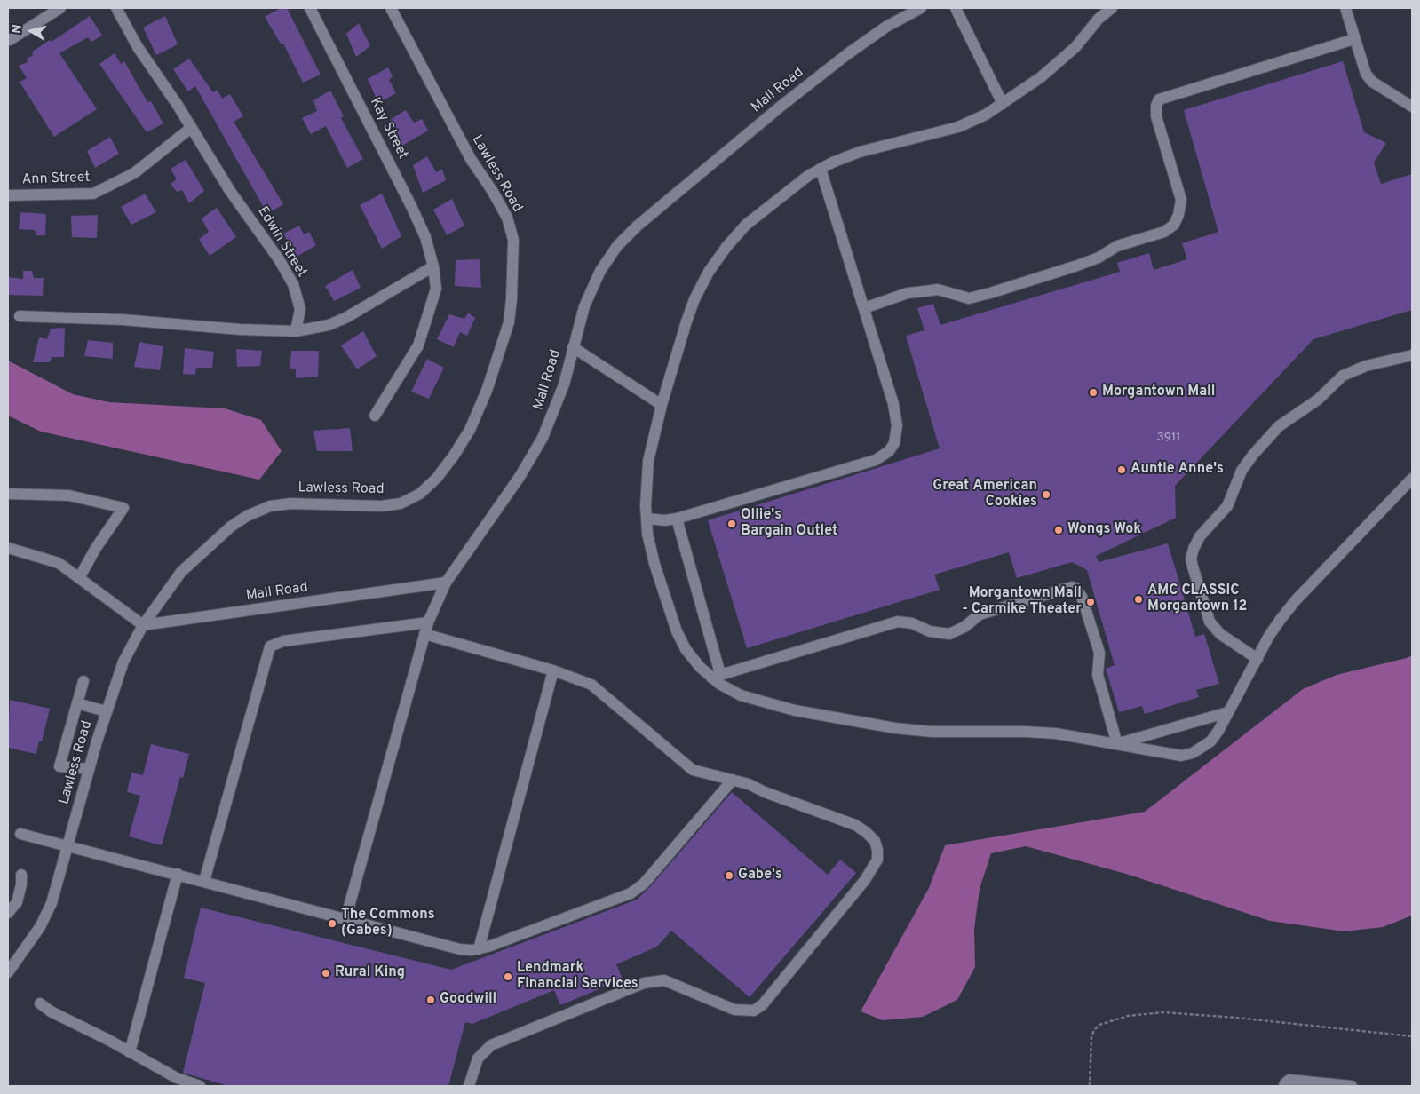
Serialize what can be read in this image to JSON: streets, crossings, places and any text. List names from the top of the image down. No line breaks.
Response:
{"streets":{"street":["Mall Road","Kay Street","Lawless Road","Ann Street","Edwin Street"]},"crossings":[["Mall Road","Lawless Road"],["Ann Street","Edwin Street"]],"places":["Morgantown Mall","Auntie Anne's","Great American Cookies","Ollie's Bargain Outlet","Wongs Wok","AMC CLASSIC Morgantown 12","Morgantown Mall - Carmike Theater","Gabe's","The Commons (Gabes)","Rural King","Lendmark Financial Services","Goodwill"],"house_numbers":["3911"],"north":"left"}
